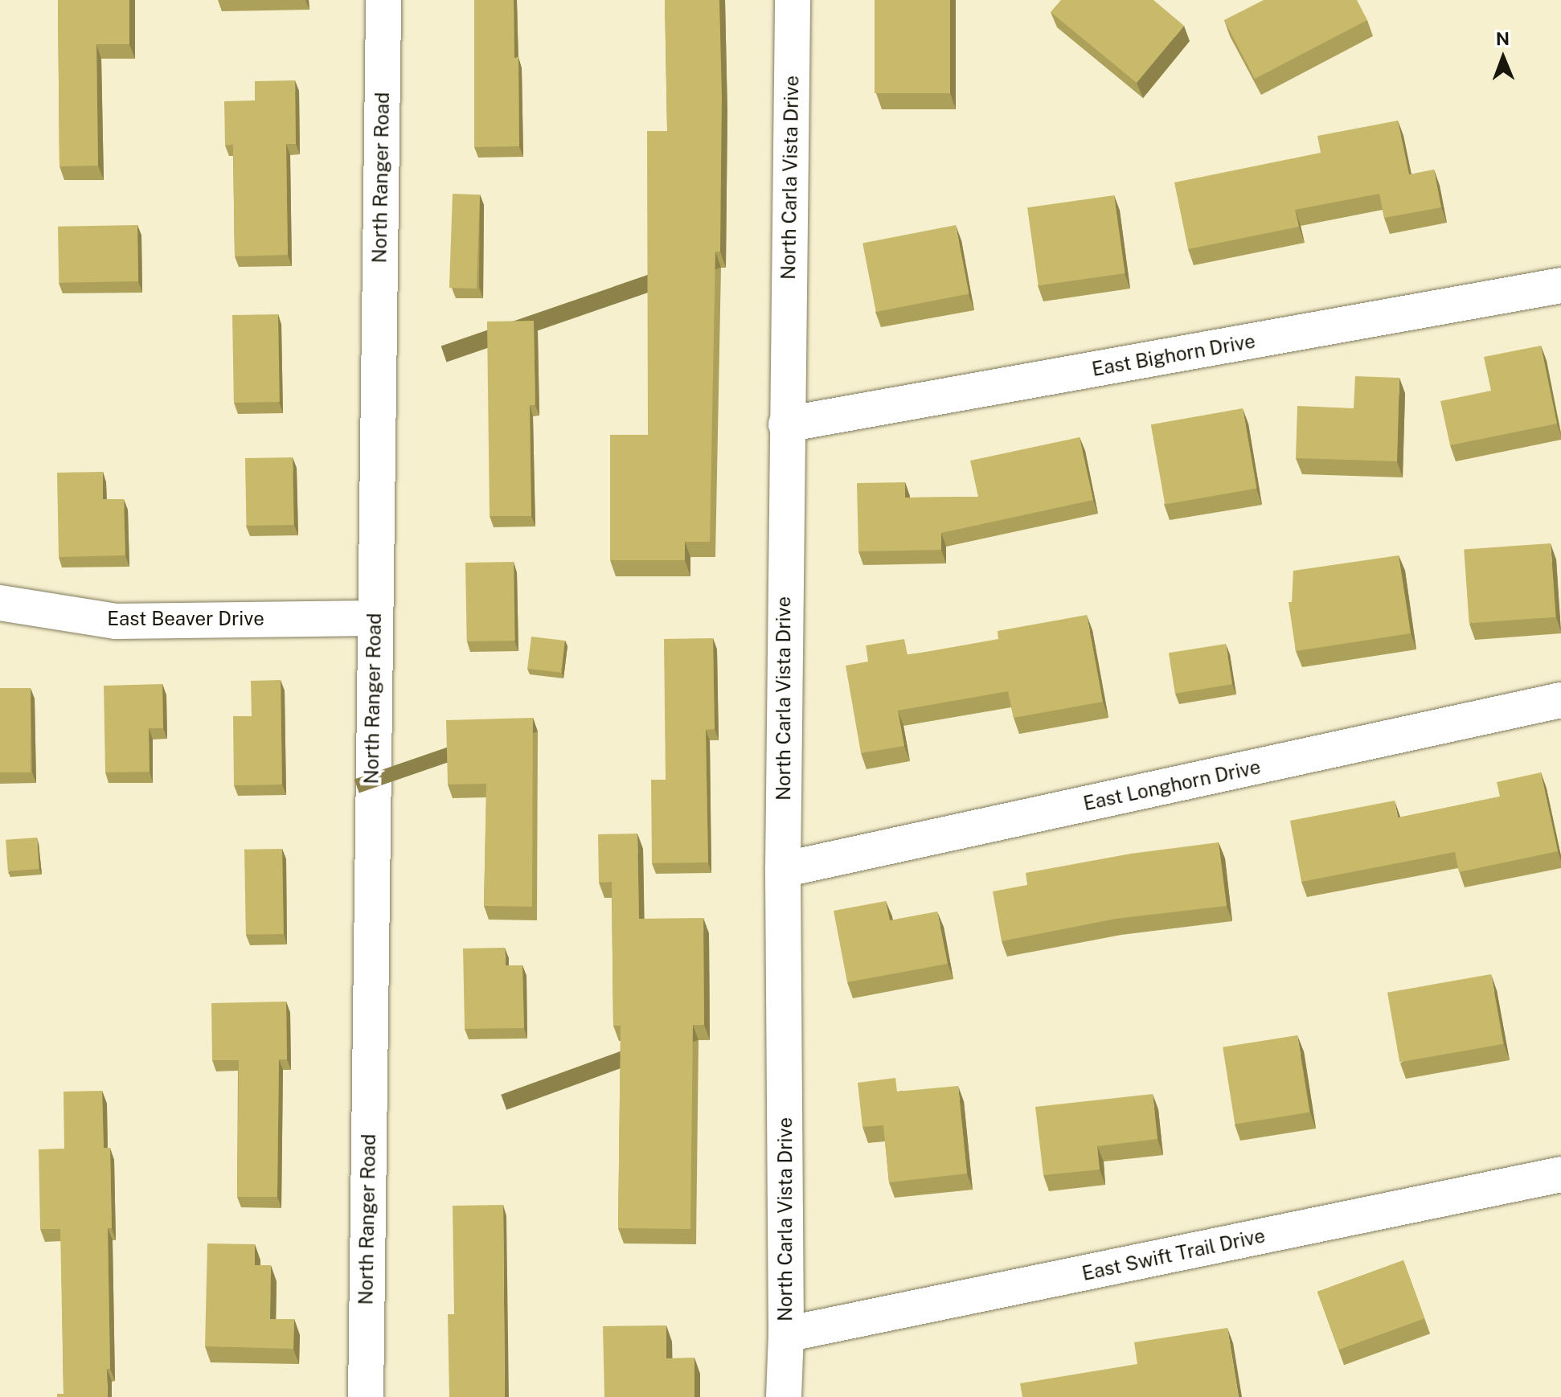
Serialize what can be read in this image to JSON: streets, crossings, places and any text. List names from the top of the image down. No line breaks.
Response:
{"streets":{"street":["North Ranger Road","North Carla Vista Drive","East Bighorn Drive","East Beaver Drive","East Longhorn Drive","East Swift Trail Drive"]},"crossings":[["North Ranger Road","East Beaver Drive"],["North Carla Vista Drive","East Bighorn Drive"],["North Carla Vista Drive","East Longhorn Drive"],["North Carla Vista Drive","East Swift Trail Drive"]],"north":"top"}
